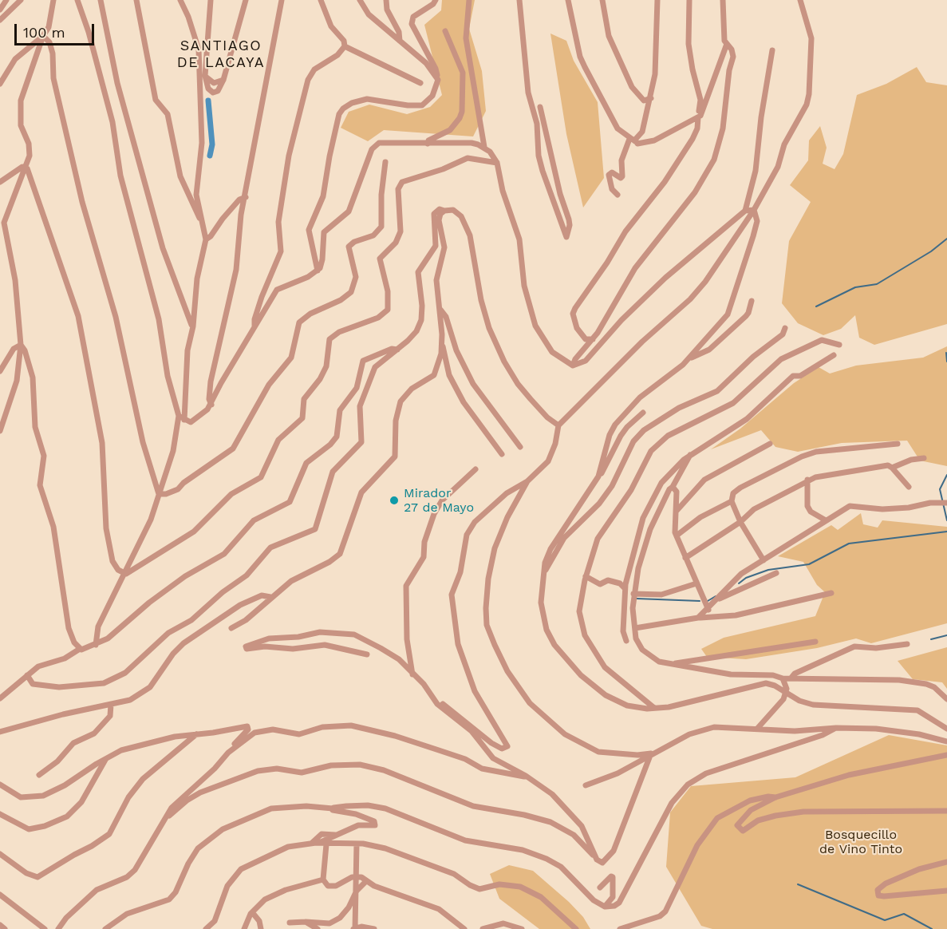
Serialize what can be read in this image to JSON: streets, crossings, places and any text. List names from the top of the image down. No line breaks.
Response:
{"districts":["SANTIAGO DE LACAYA"],"parks":["Bosquecillo de Vino Tinto"],"places":["Mirador 27 de Mayo"],"scale_bar":"100 m"}
